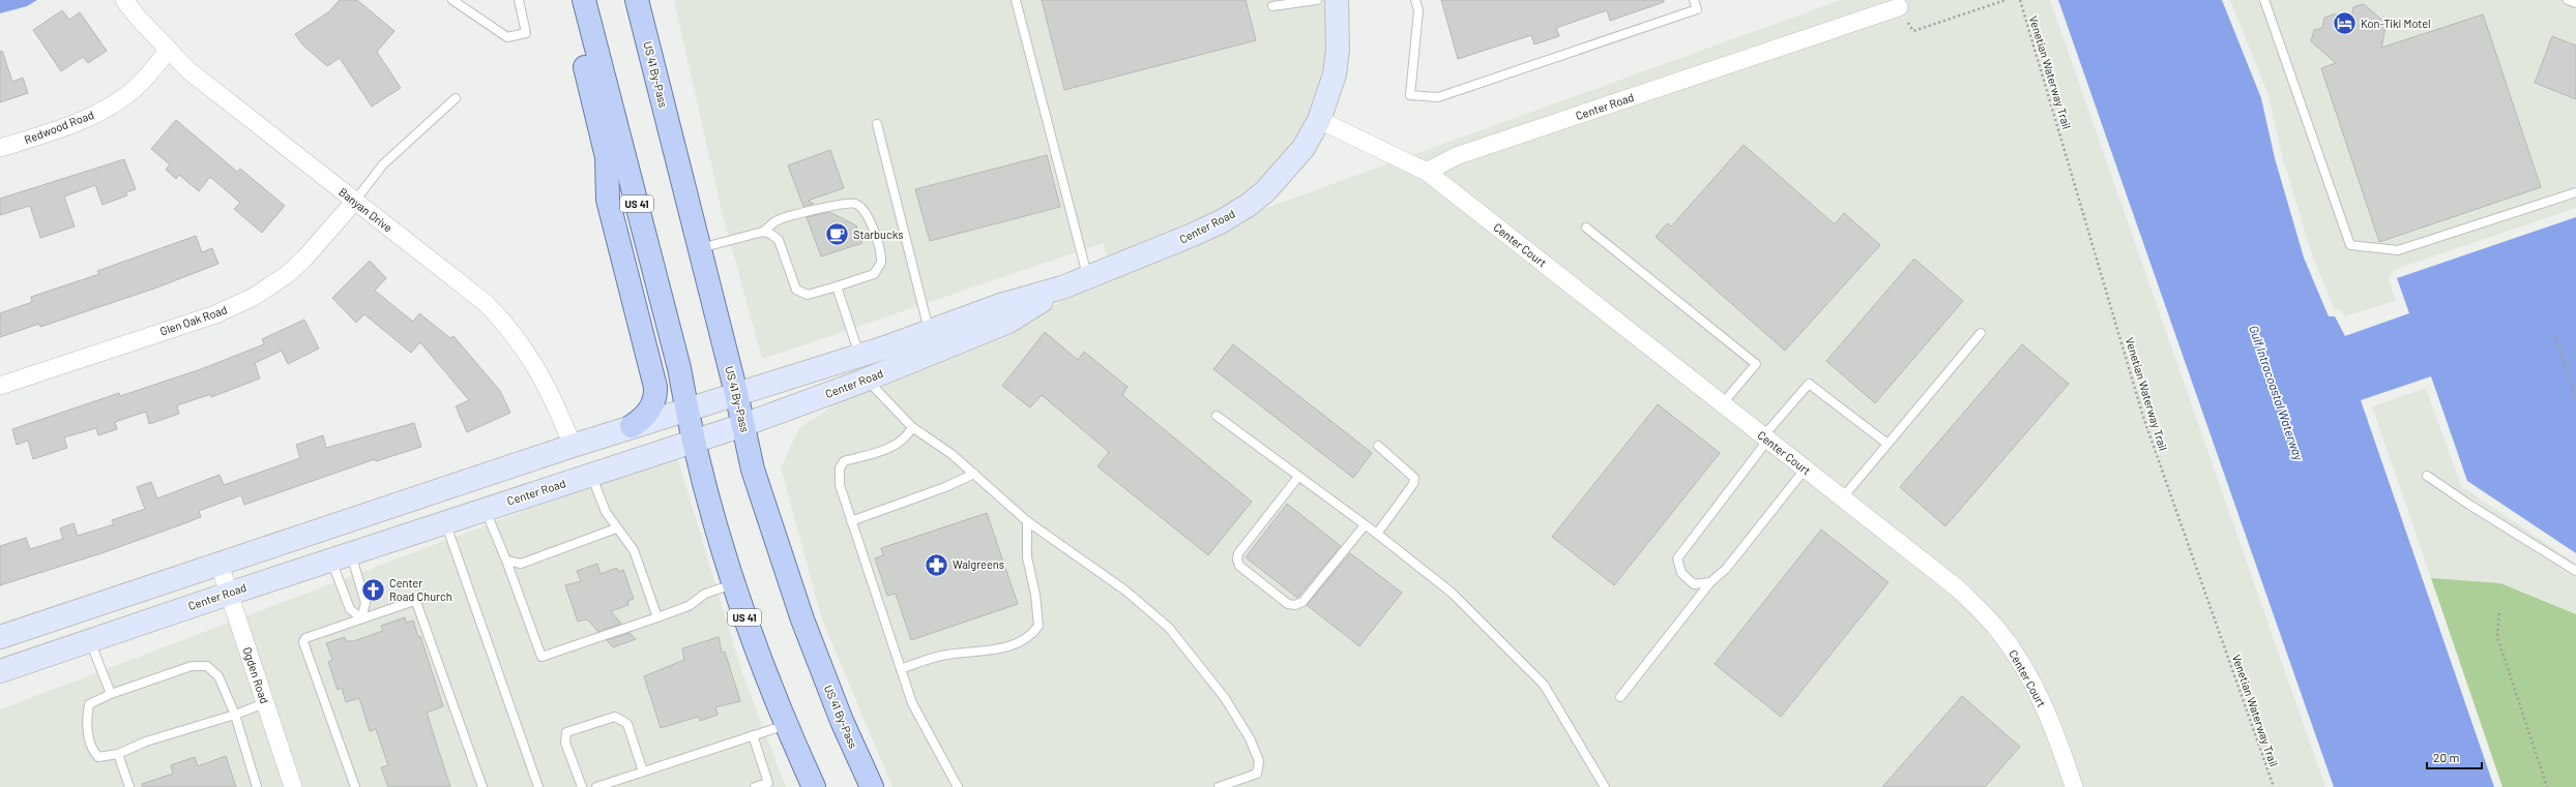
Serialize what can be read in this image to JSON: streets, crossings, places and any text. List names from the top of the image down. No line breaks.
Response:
{"streets":{"main road":["US 41 By-Pass","US 41"],"street":["Center Road","Redwood Road","Banyan Drive","Center Court","Glen Oak Road","Ogden Road"],"path":["Venetian Waterway Trail"]},"crossings":[["US 41 By-Pass","Center Road"],["Center Road","US 41"],["Center Road","Banyan Drive"],["Center Road","Center Court"],["Center Road","Ogden Road"],["Redwood Road","Banyan Drive"],["Banyan Drive","Glen Oak Road"]],"water":["Gulf Intracoastal Waterway"],"places":{"hotel":["Kon-Tiki Motel"],"cafe":["Starbucks"],"pharmacy":["Walgreens"],"church":["Center Road Church"]},"scale_bar":"20 m"}
